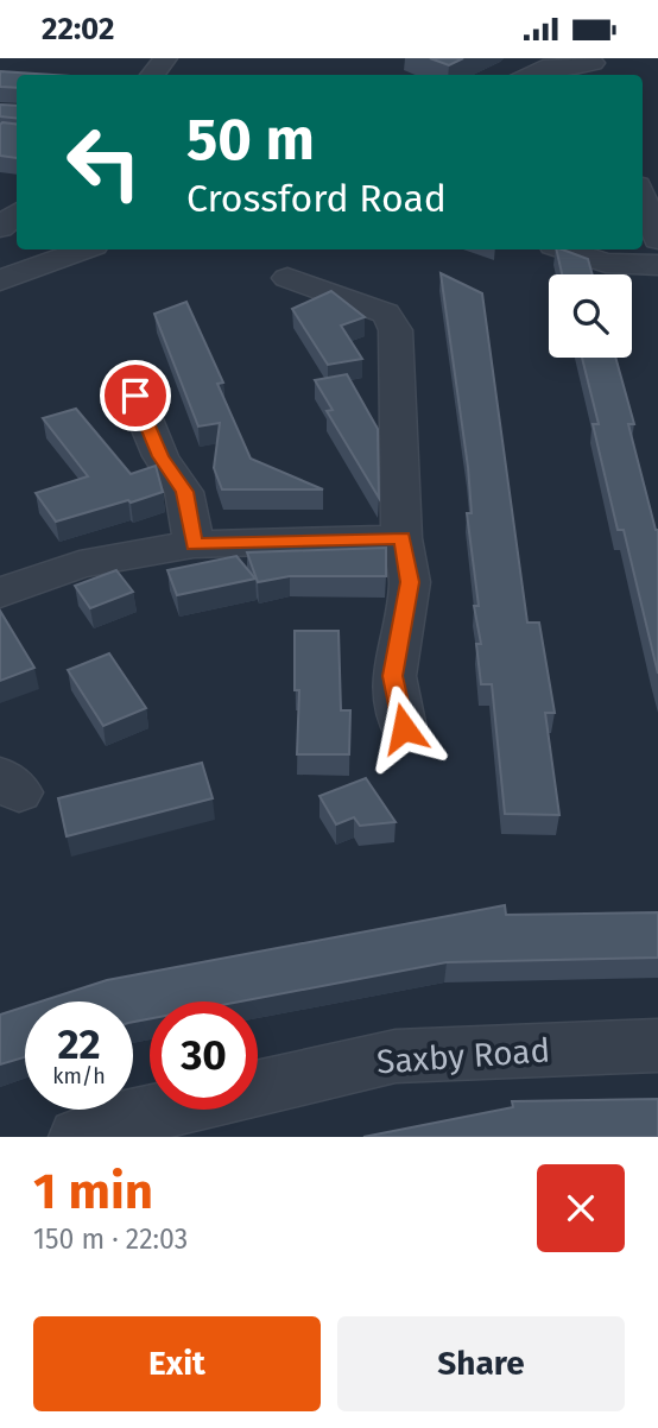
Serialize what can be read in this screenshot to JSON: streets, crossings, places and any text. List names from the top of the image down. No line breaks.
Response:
{"streets":{"street":["Saxby Road"]},"page":{"status":"22:02","turn":["50 m","Crossford Road"],"speed":"22 km/h","limit":"30","heading":["1 min","150 m · 22:03"],"buttons":["Exit","Share"]}}
